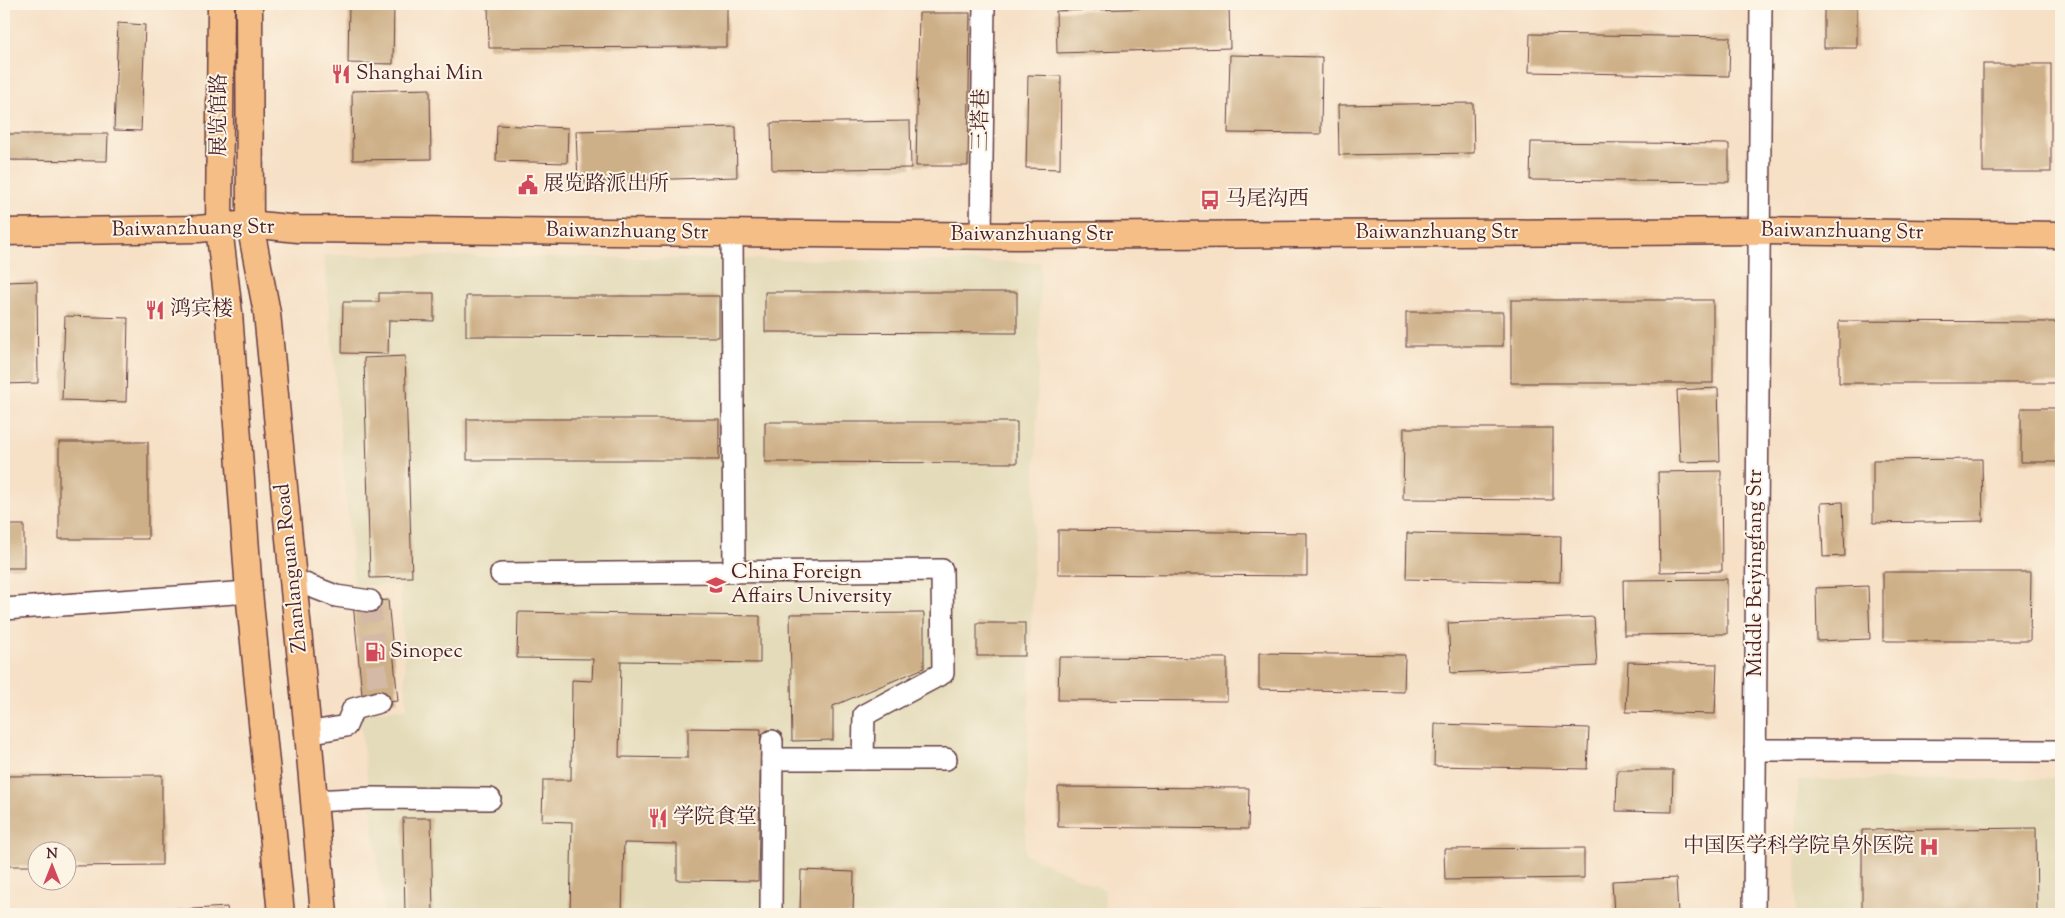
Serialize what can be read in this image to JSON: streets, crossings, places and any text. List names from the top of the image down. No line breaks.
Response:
{"streets":{"main road":["展览馆路","Baiwanzhuang Str","Zhanlanguan Road"],"street":["三塔巷","Middle Beiyingfang Str"]},"crossings":[["展览馆路","Baiwanzhuang Str"],["展览馆路","Zhanlanguan Road"],["三塔巷","Baiwanzhuang Str"],["Baiwanzhuang Str","Zhanlanguan Road"],["Baiwanzhuang Str","Middle Beiyingfang Str"]],"places":{"restaurant":["Shanghai Min","鸿宾楼","学院食堂"],"public building":["展览路派出所"],"bus stop":["马尾沟西"],"school or university":["China Foreign Affairs University"],"fuel station":["Sinopec"],"hospital":["中国医学科学院阜外医院"]},"north":"top"}
